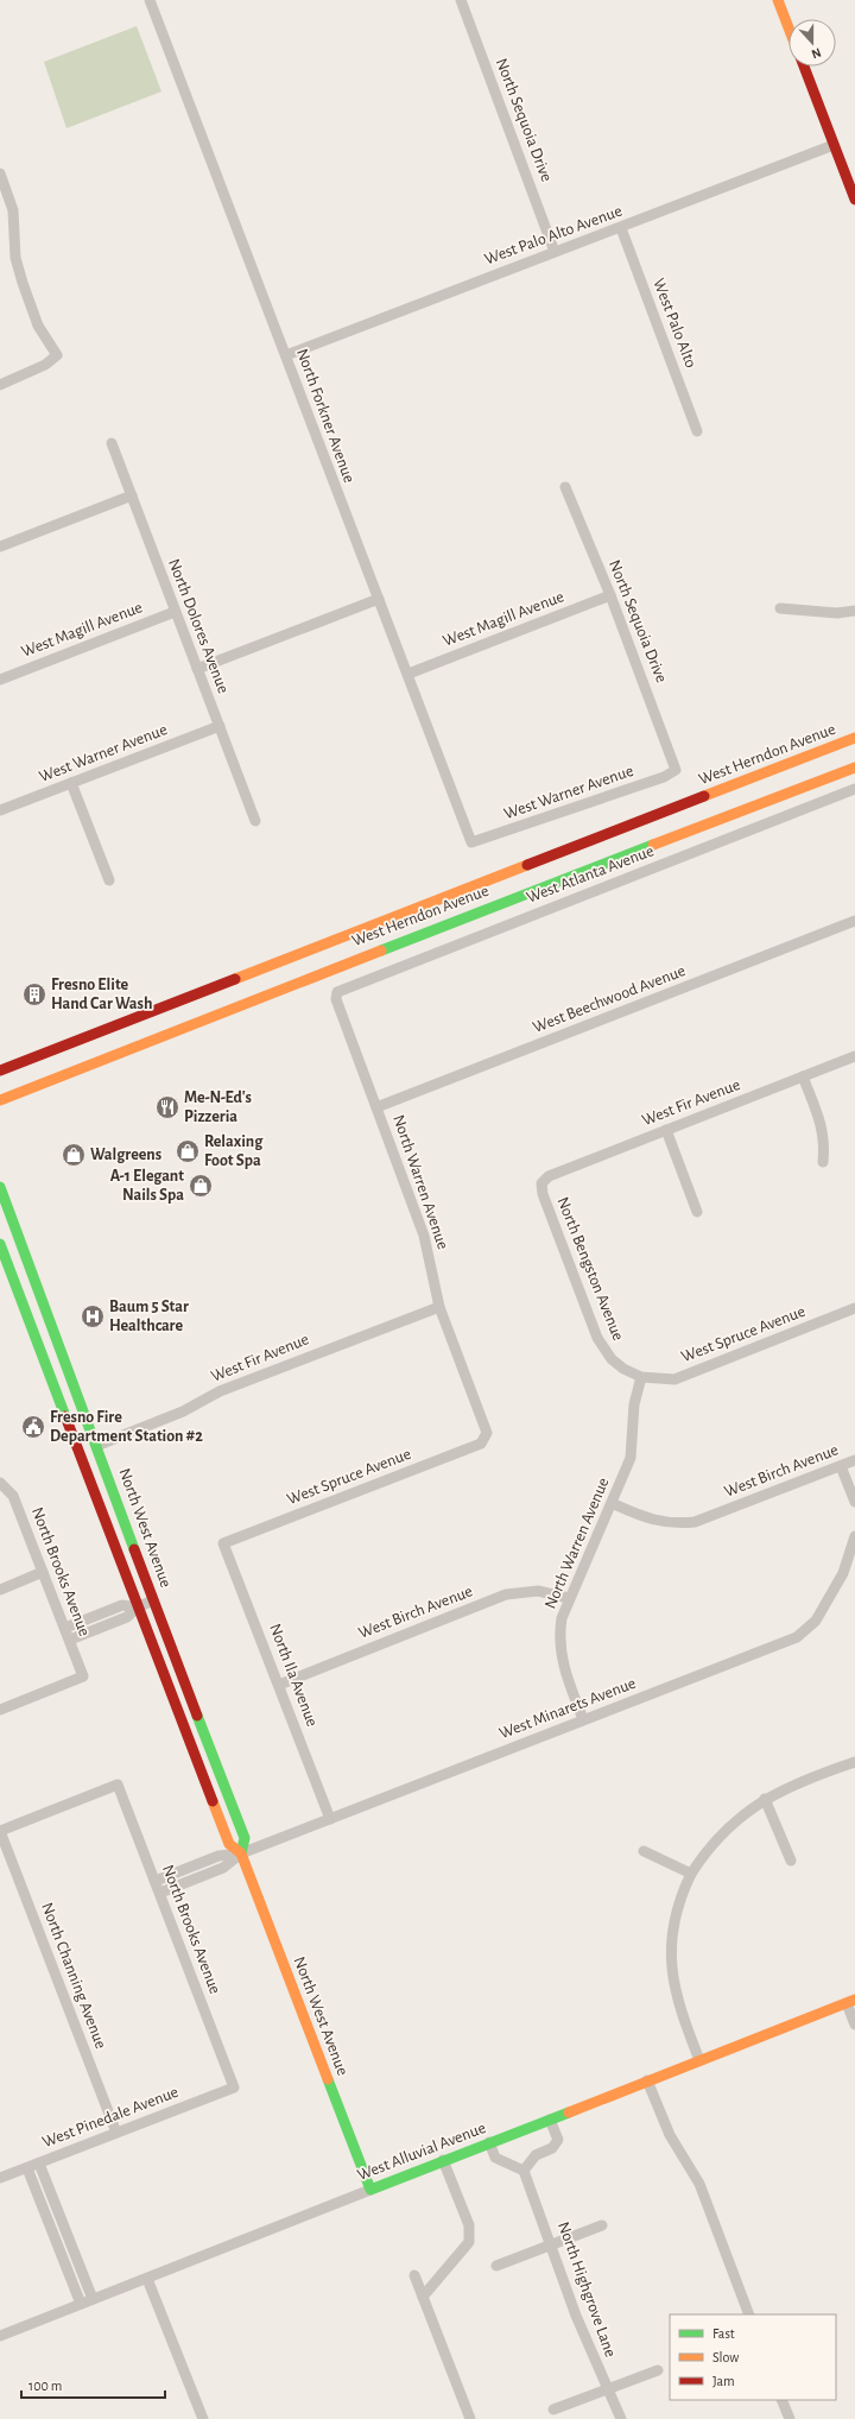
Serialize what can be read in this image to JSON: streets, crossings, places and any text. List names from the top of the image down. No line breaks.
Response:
{"streets":{"street":["North Sequoia Drive","West Palo Alto Avenue","West Palo Alto","North Forkner Avenue","West Magill Avenue","North Dolores Avenue","West Warner Avenue","West Herndon Avenue","West Atlanta Avenue","West Beechwood Avenue","West Fir Avenue","North Warren Avenue","North Bengston Avenue","West Spruce Avenue","West Birch Avenue","North West Avenue","North Brooks Avenue","North Ila Avenue","West Minarets Avenue","North Channing Avenue","West Pinedale Avenue","West Alluvial Avenue","North Highgrove Lane"]},"crossings":[["North Sequoia Drive","West Palo Alto Avenue"],["North Sequoia Drive","West Magill Avenue"],["North Sequoia Drive","West Warner Avenue"],["West Palo Alto Avenue","West Palo Alto"],["West Palo Alto Avenue","North Forkner Avenue"],["North Forkner Avenue","West Magill Avenue"],["North Forkner Avenue","West Warner Avenue"],["West Magill Avenue","North Dolores Avenue"],["North Dolores Avenue","West Warner Avenue"],["West Atlanta Avenue","North Warren Avenue"],["West Beechwood Avenue","North Warren Avenue"],["West Fir Avenue","North Warren Avenue"],["West Fir Avenue","North Bengston Avenue"],["West Fir Avenue","North West Avenue"],["North Warren Avenue","North Bengston Avenue"],["North Warren Avenue","West Spruce Avenue"],["North Warren Avenue","West Birch Avenue"],["North Warren Avenue","West Minarets Avenue"],["North Bengston Avenue","West Spruce Avenue"],["West Spruce Avenue","North Ila Avenue"],["West Birch Avenue","North Ila Avenue"],["North West Avenue","West Minarets Avenue"],["North West Avenue","West Alluvial Avenue"],["North Brooks Avenue","West Minarets Avenue"],["North Brooks Avenue","North Channing Avenue"],["North Brooks Avenue","West Pinedale Avenue"],["North Ila Avenue","West Minarets Avenue"],["North Channing Avenue","West Pinedale Avenue"]],"places":{"building":["Fresno Elite Hand Car Wash"],"restaurant":["Me-N-Ed's Pizzeria"],"shop":["Relaxing Foot Spa","Walgreens","A-1 Elegant Nails Spa"],"hospital":["Baum 5 Star Healthcare"],"public building":["Fresno Fire Department Station #2"]},"legend":["Fast","Slow","Jam"],"scale_bar":"100 m","north":"bottom"}
